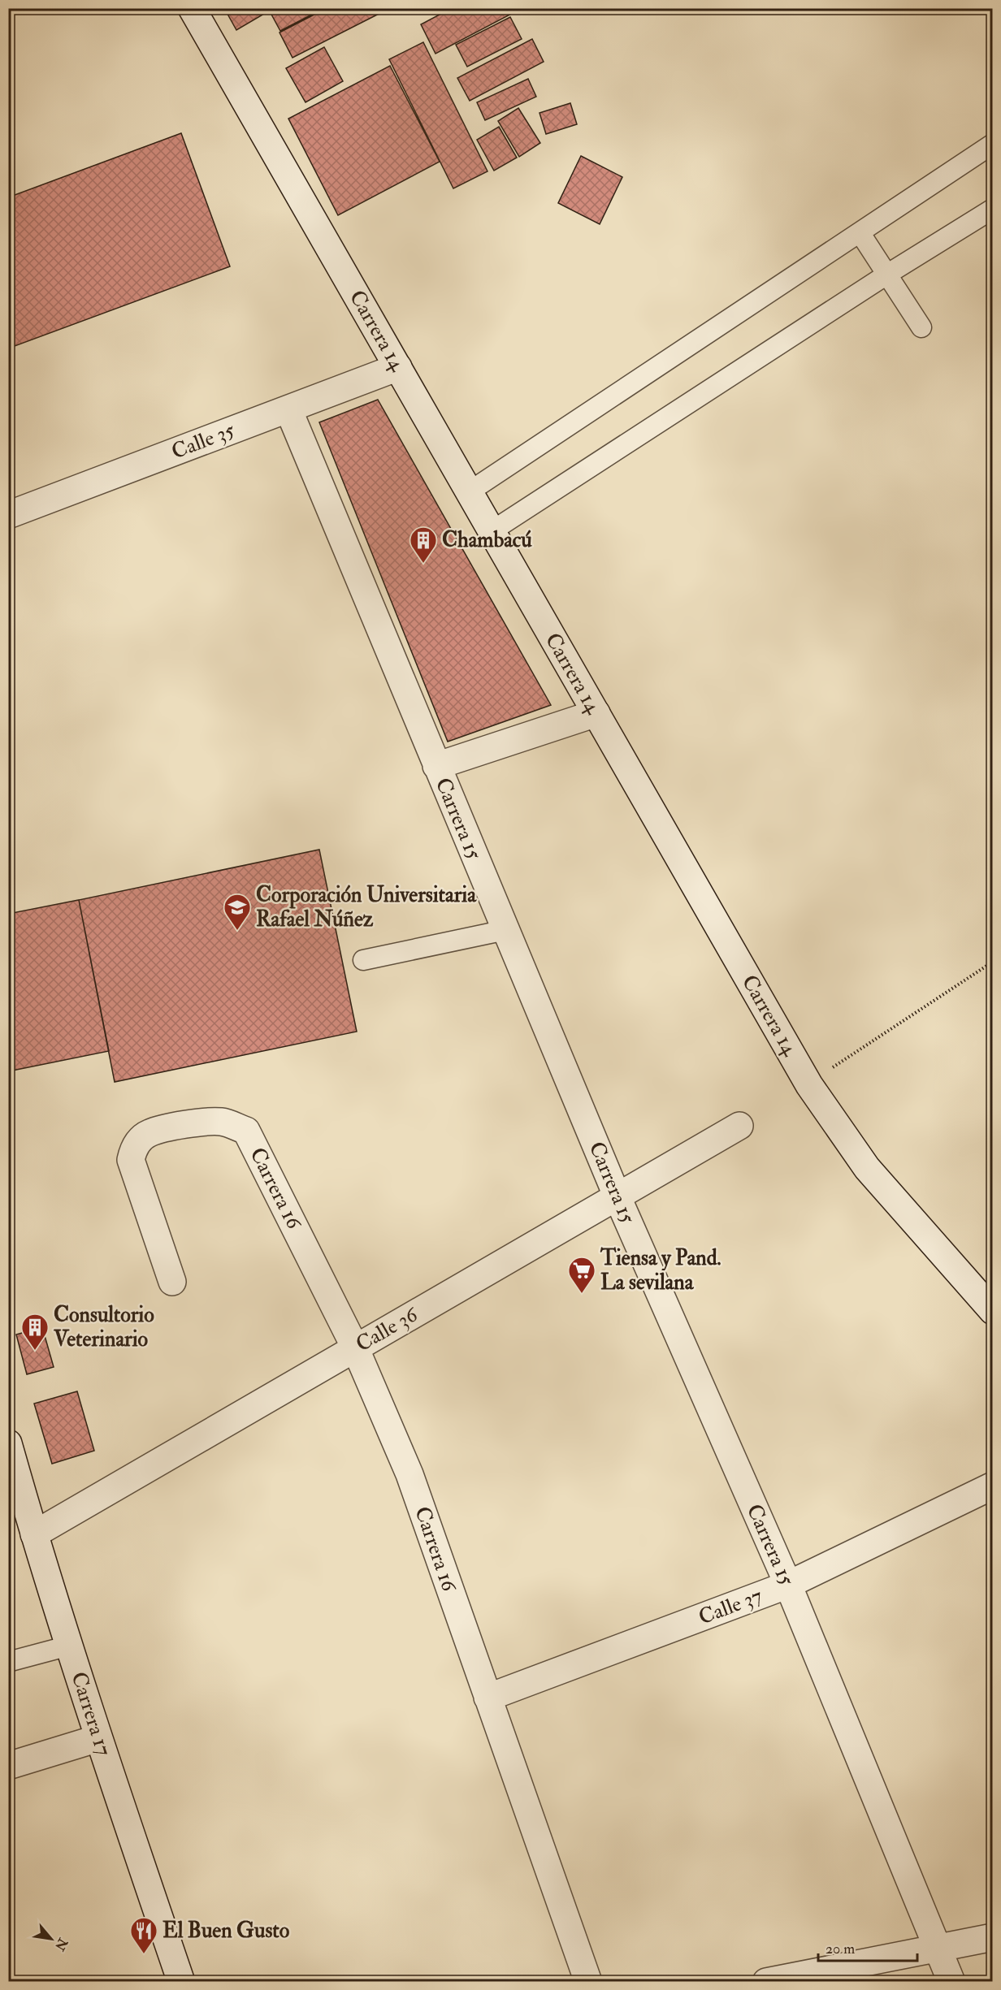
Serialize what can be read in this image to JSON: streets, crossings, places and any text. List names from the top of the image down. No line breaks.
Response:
{"streets":{"street":["Carrera 14","Calle 35","Carrera 15","Carrera 16","Calle 36","Calle 37","Carrera 17"]},"crossings":[["Carrera 14","Calle 35"],["Calle 35","Carrera 15"],["Carrera 15","Calle 36"],["Carrera 15","Calle 37"],["Carrera 16","Calle 36"],["Carrera 16","Calle 37"],["Calle 36","Carrera 17"]],"places":{"building":["Chambacú","Consultorio Veterinario"],"school or university":["Corporación Universitaria Rafael Núñez"],"supermarket":["Tiensa y Pand. La sevilana"],"restaurant":["El Buen Gusto"]},"scale_bar":"20 m","north":"bottom right"}
